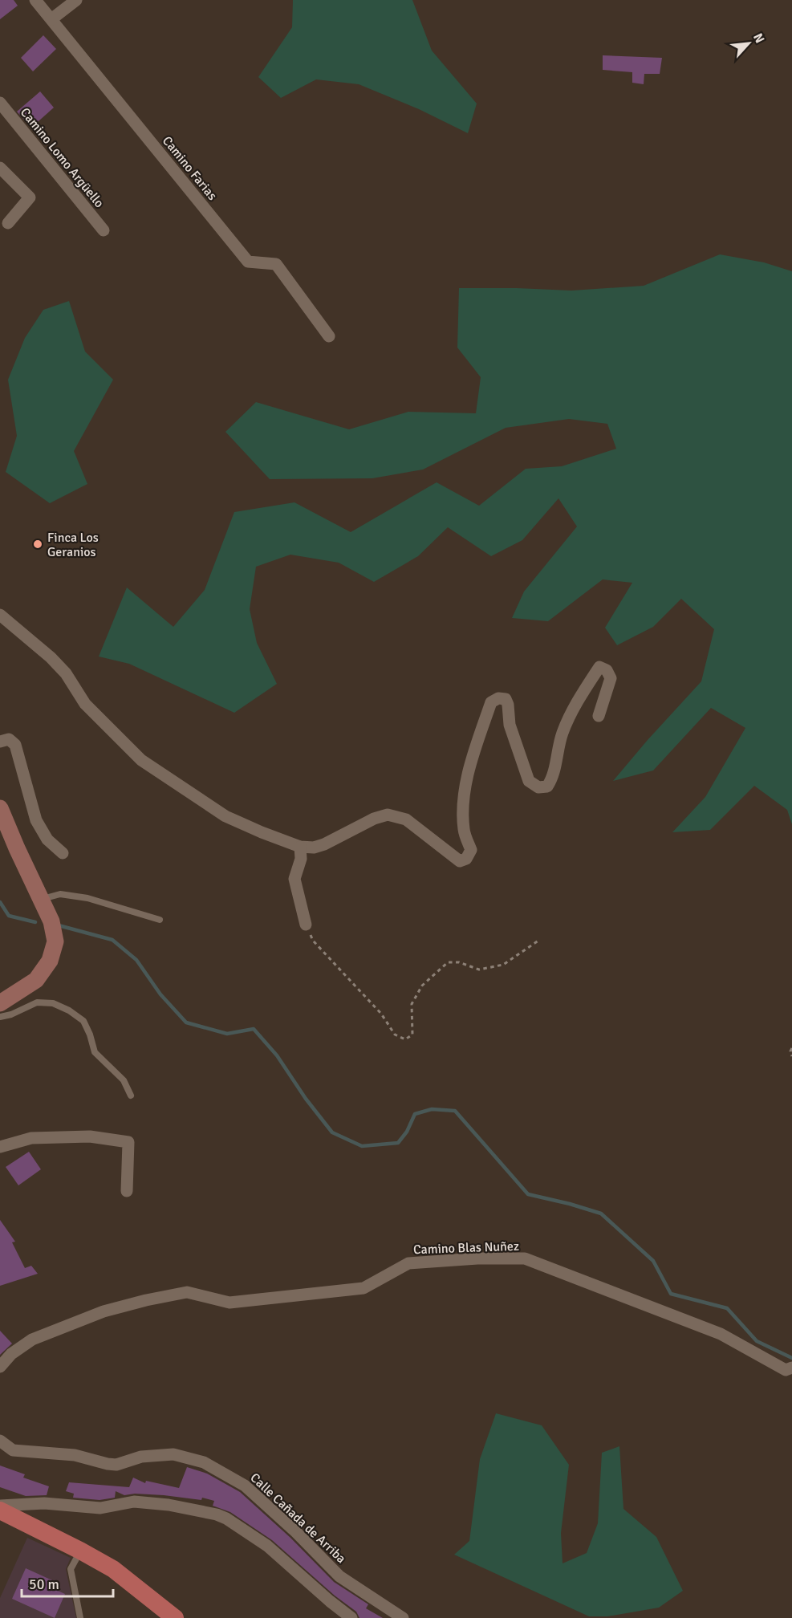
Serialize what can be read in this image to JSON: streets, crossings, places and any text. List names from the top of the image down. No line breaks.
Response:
{"streets":{"street":["Camino Lomo Argüello","Camino Farias","Camino Blas Nuñez","Calle Cañada de Arriba"]},"places":["Finca Los Geranios"],"scale_bar":"50 m","north":"top right"}
